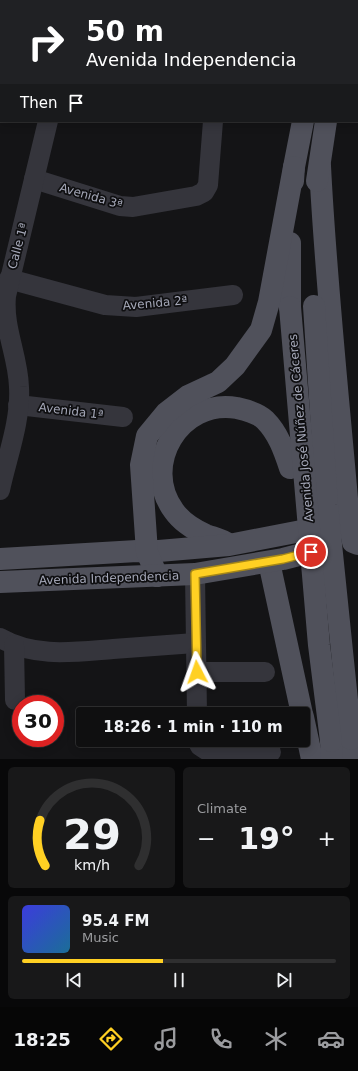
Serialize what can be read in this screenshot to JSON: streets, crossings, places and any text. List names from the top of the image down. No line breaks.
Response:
{"streets":{"main road":["Avenida José Núñez de Cáceres","Avenida Independencia"],"street":["Avenida 3ª","Calle 1ª","Avenida 2ª","Avenida 1ª"]},"crossings":[["Avenida 3ª","Calle 1ª"],["Calle 1ª","Avenida 2ª"],["Calle 1ª","Avenida 1ª"]],"page":{"turn":["50 m","Avenida Independencia"],"then":"Then","limit":"30","trip":"18:26 · 1 min · 110 m","tile":"Climate","heat":["−","19°","+"],"song":["95.4 FM","Music"],"tabs":"18:25","gauge":["29","km/h"]}}
